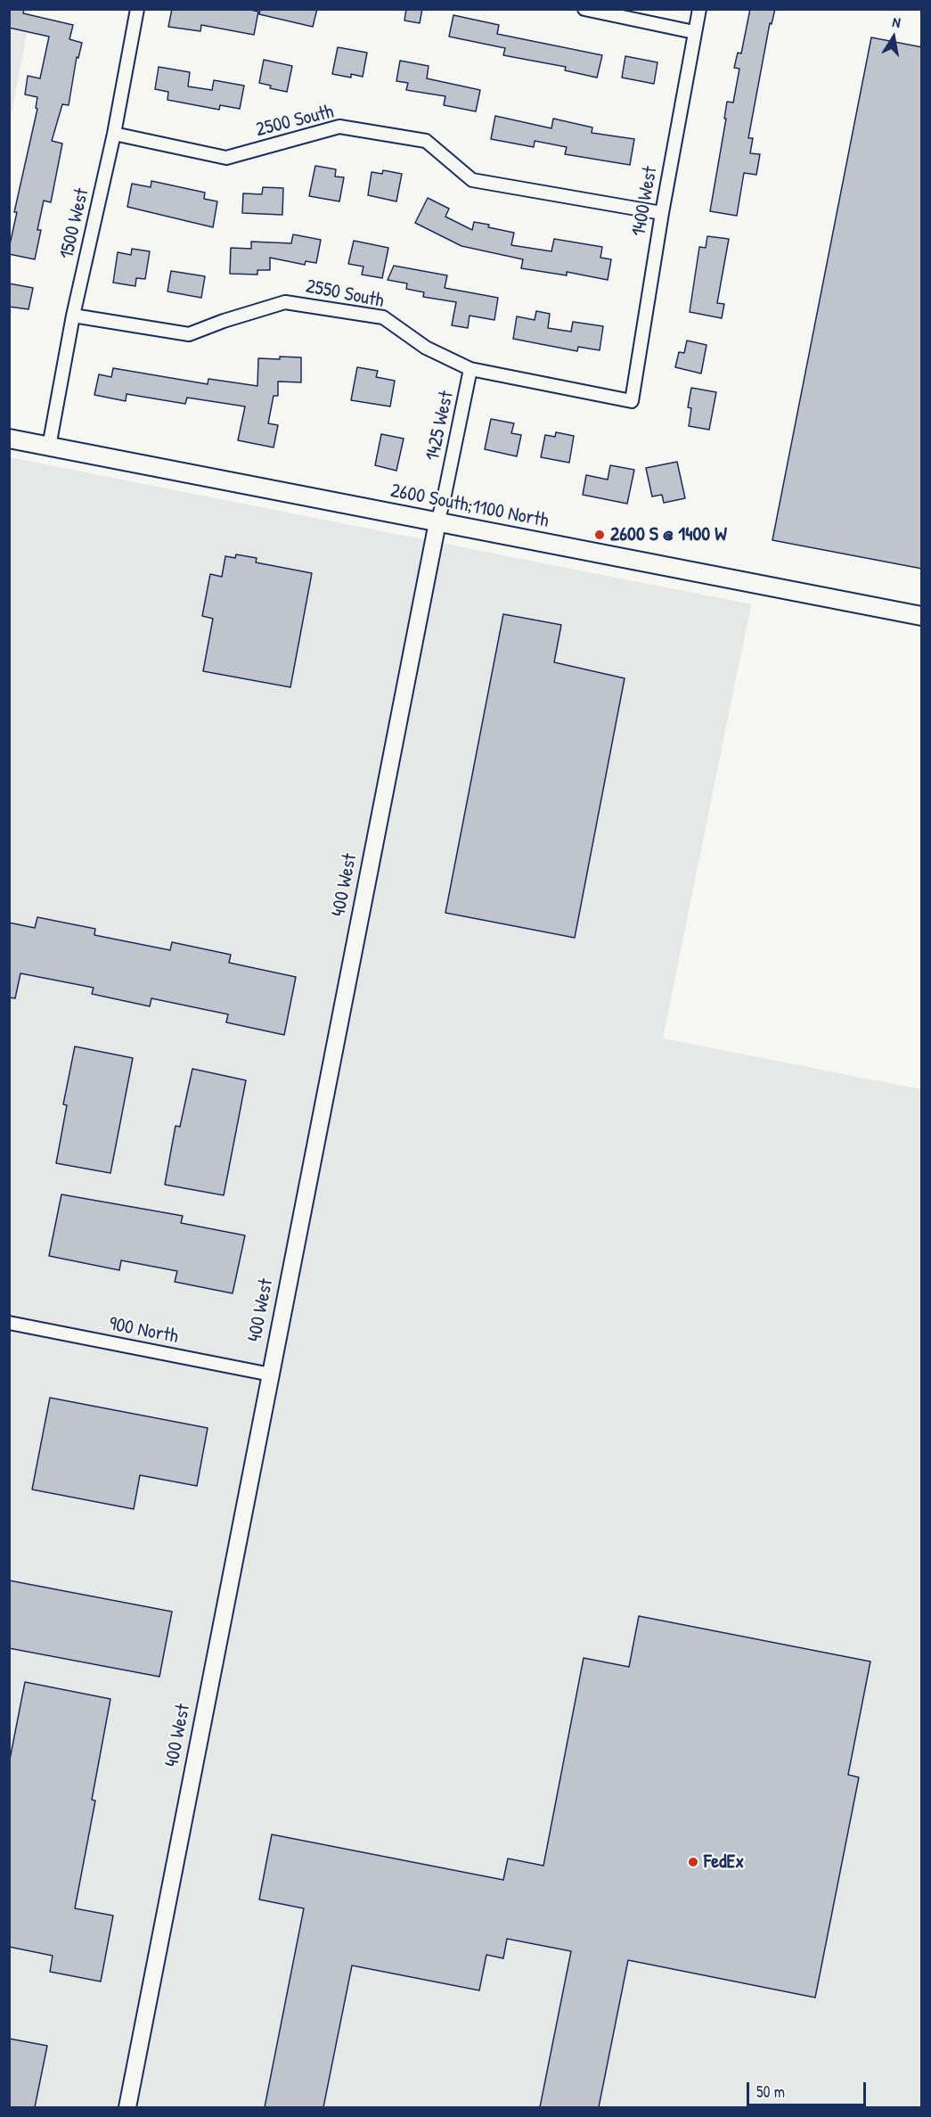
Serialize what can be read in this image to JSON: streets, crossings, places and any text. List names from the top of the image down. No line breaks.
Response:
{"streets":{"main road":["2600 South;1100 North"],"street":["2500 South","1400 West","1500 West","2550 South","1425 West","400 West","900 North"]},"crossings":[["2500 South","1400 West"],["2500 South","1500 West"],["1400 West","2550 South"],["1500 West","2550 South"],["1500 West","2600 South;1100 North"],["2550 South","1425 West"],["1425 West","2600 South;1100 North"],["1425 West","400 West"],["2600 South;1100 North","400 West"],["400 West","900 North"]],"places":["2600 S @ 1400 W","FedEx"],"scale_bar":"50 m","north":"top"}
